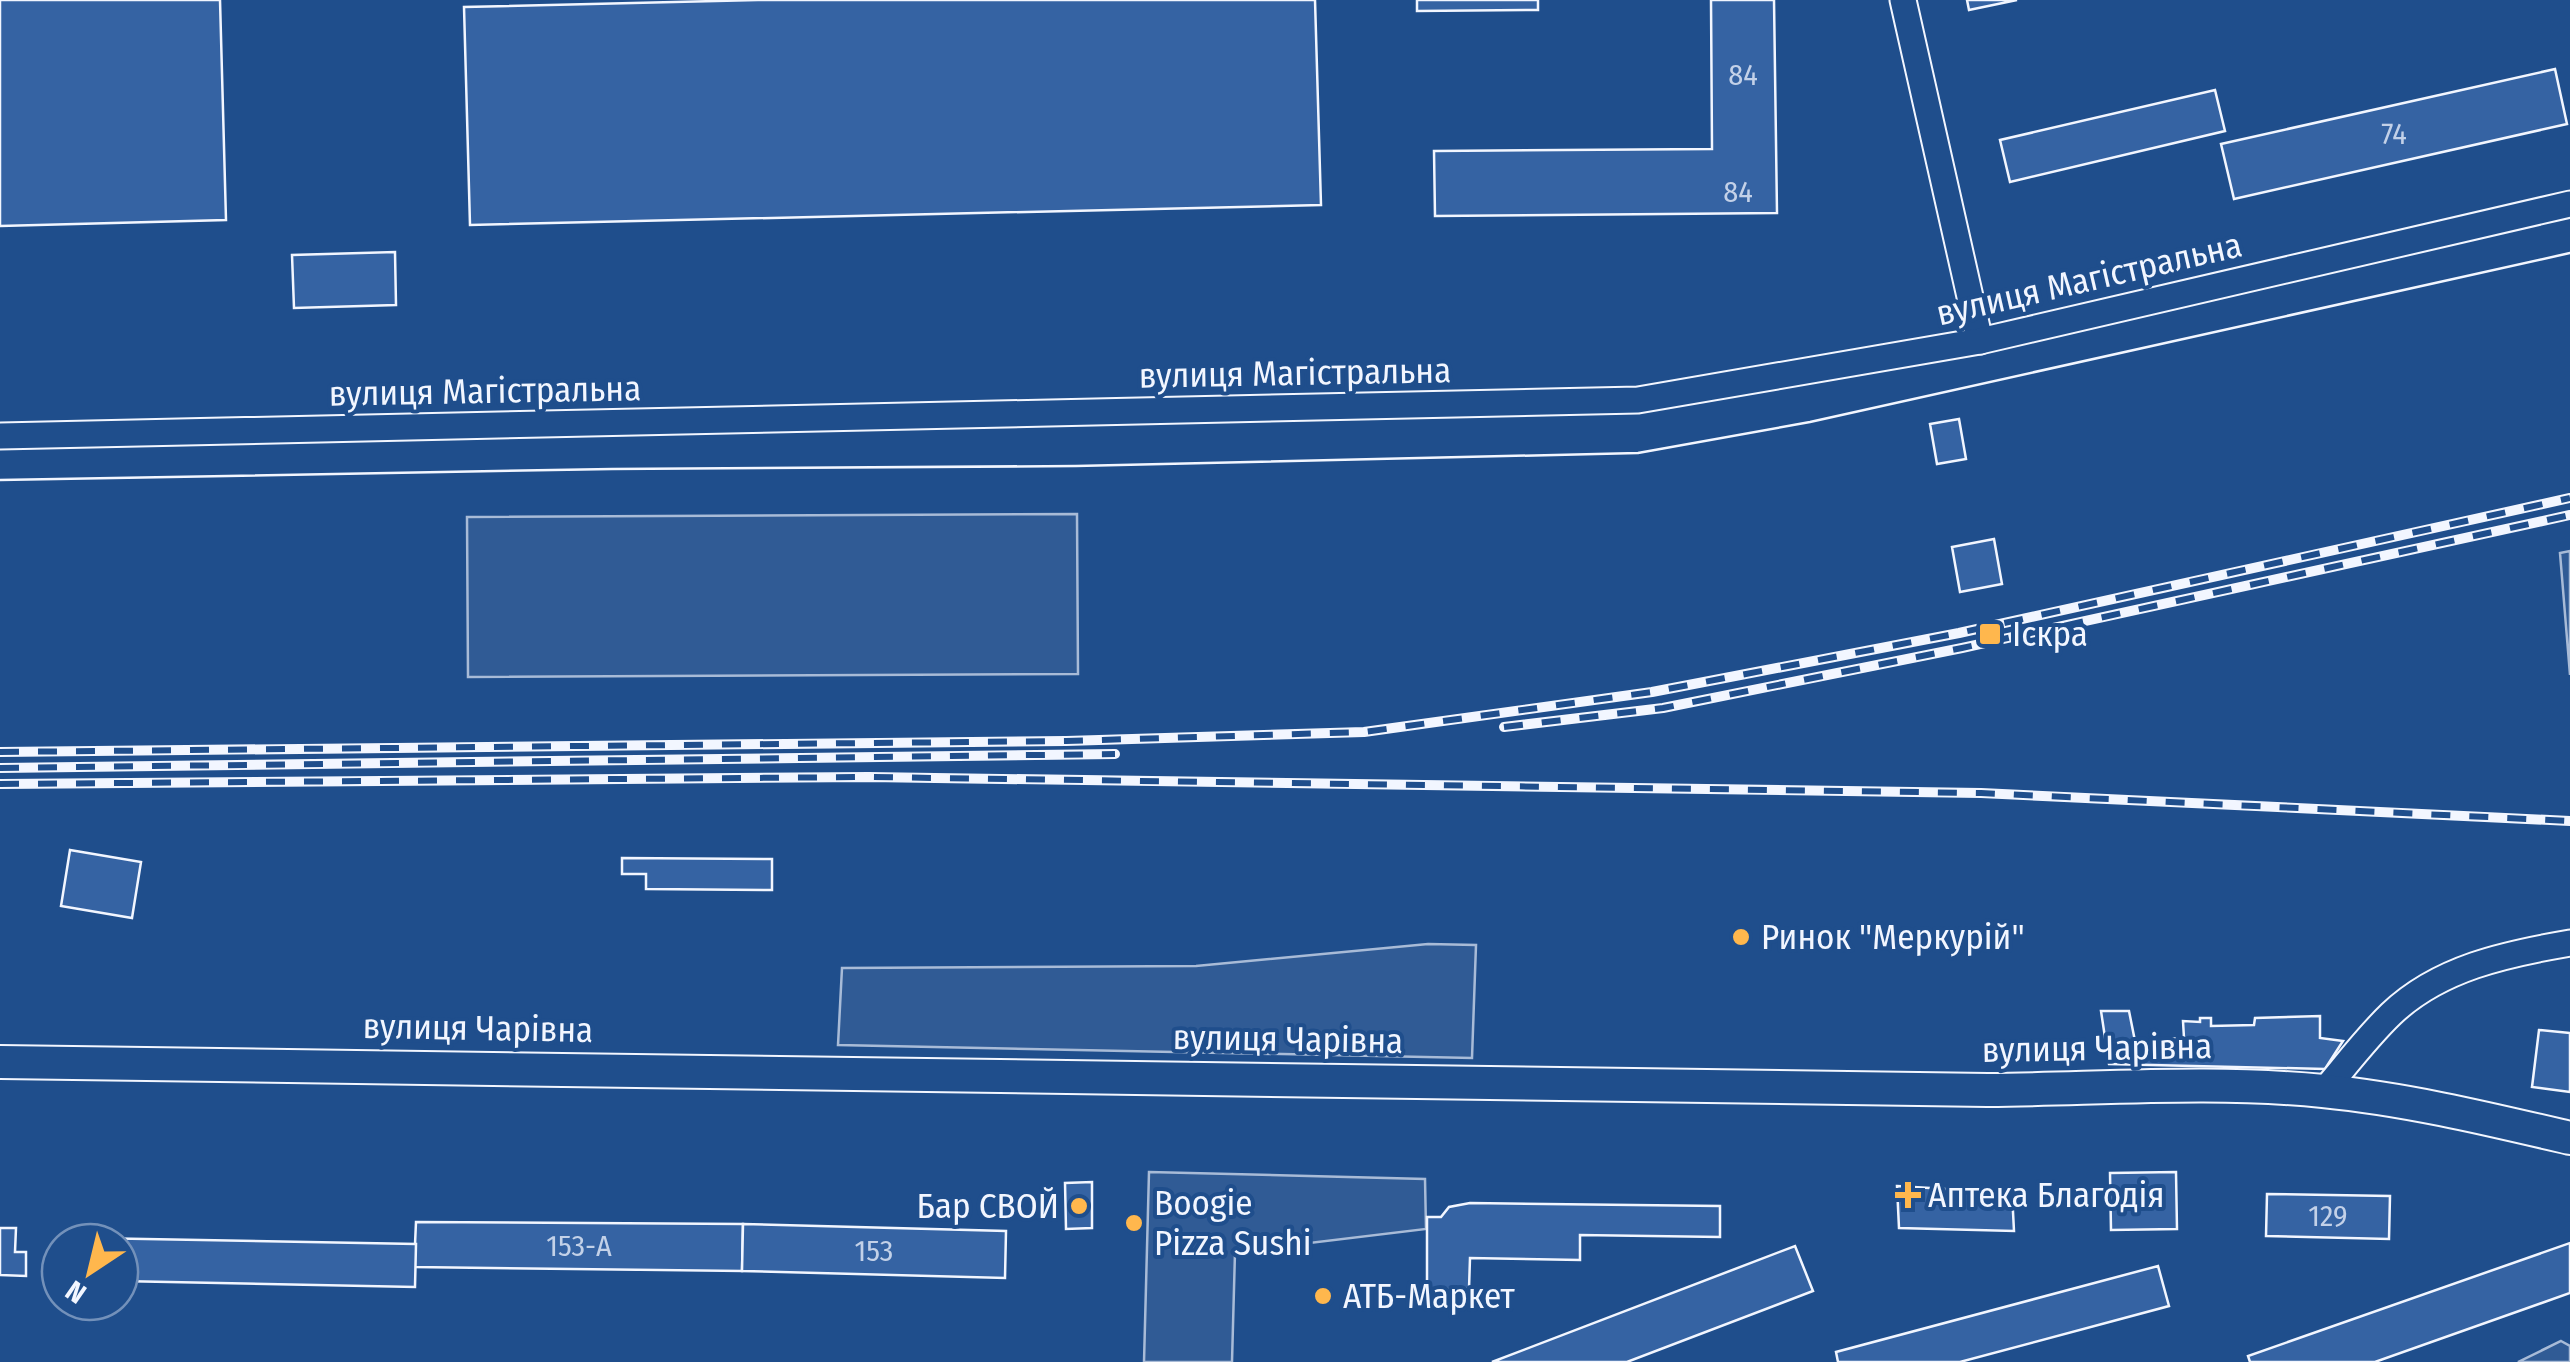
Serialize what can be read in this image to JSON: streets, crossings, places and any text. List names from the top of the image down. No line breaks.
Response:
{"streets":{"main road":["вулиця Чарівна"],"street":["вулиця Магістральна"]},"places":{"transit":["Іскра"],"other":["Ринок \"Меркурій\"","Бар СВОЙ","Boogie Pizza Sushi","АТБ-Маркет"],"health":["Аптека Благодія"]},"house_numbers":["84","74","84","129","153-А","153"],"north":"bottom left"}
